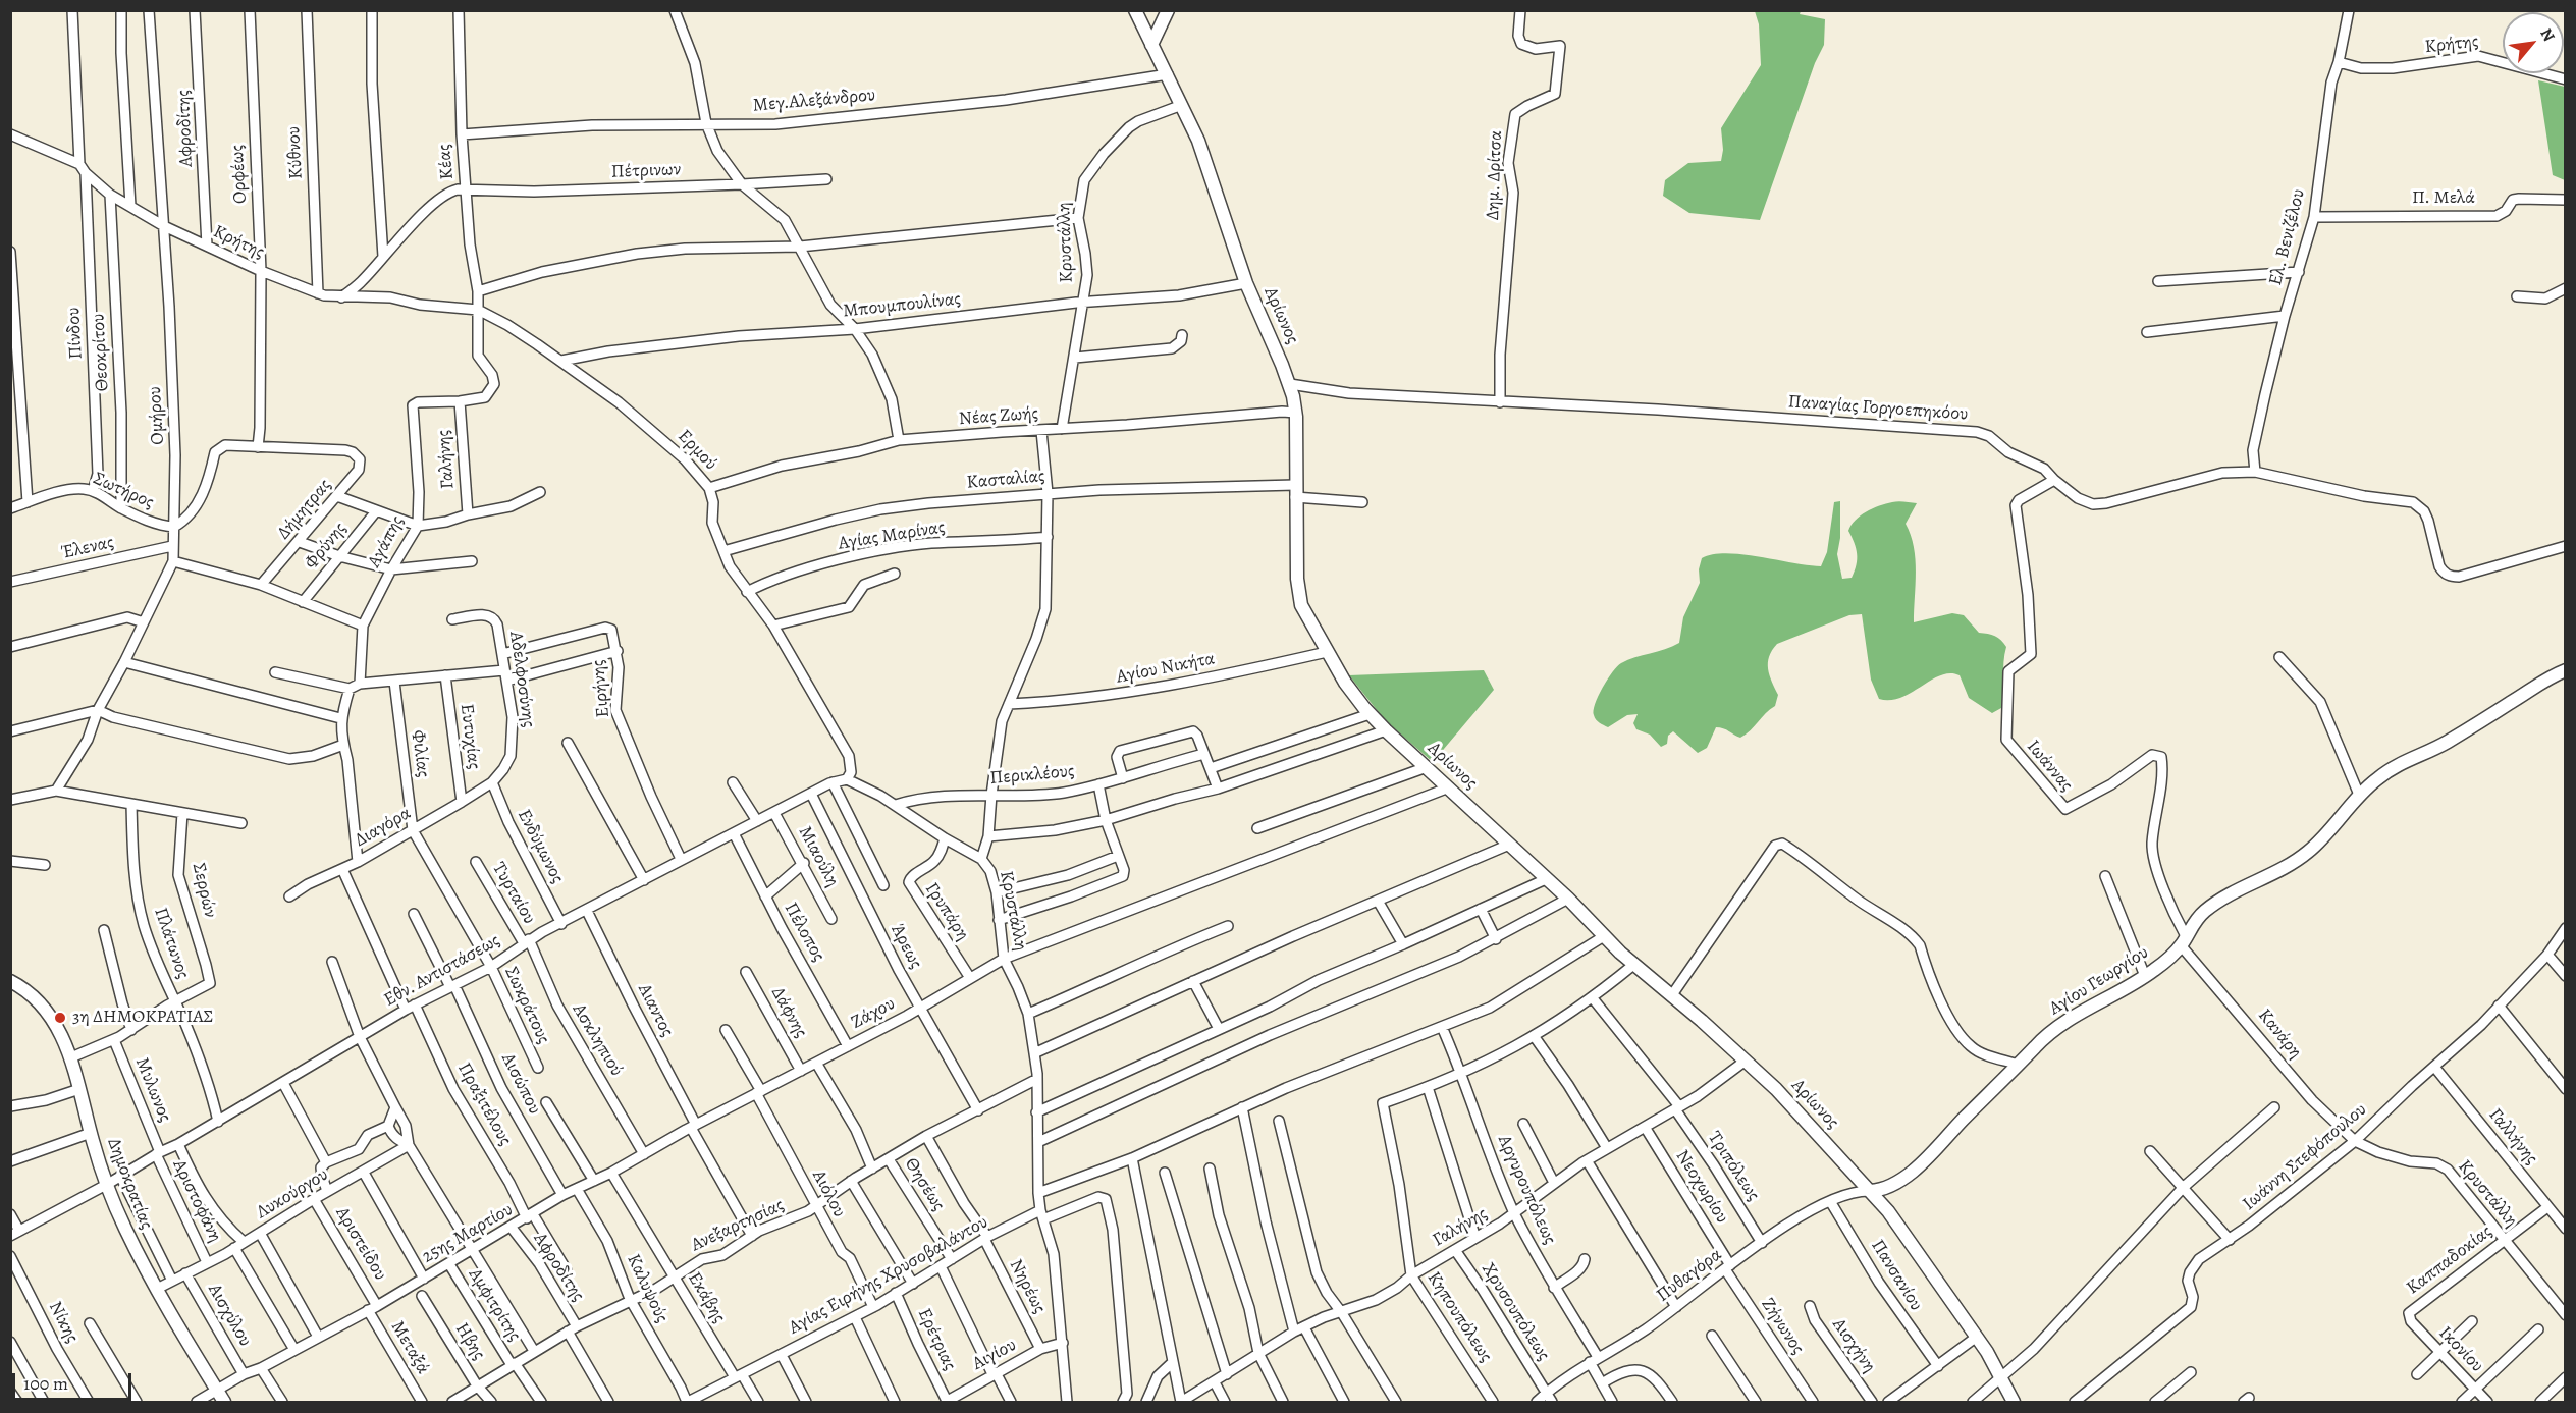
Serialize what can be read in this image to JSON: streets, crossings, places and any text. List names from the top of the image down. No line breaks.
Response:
{"streets":{"street":["Κρήτης","Μεγ.Αλεξάνδρου","Αφροδίτης","Κύθνου","Κέας","Πέτρινων","Ορφέως","Δημ. Δρίτσα","Π. Μελά","Ελ. Βενιζέλου","Κρυστάλλη","Μπουμπουλίνας","Αρίωνος","Πίνδου","Θεοκρίτου","Παναγίας Γοργοεπηκόου","Ομήρου","Νέας Ζωής","Ερμού","Γαλήνης","Κασταλίας","Σωτήρος","Δήμητρας","Αγίας Μαρίνας","Αγάπης","Φρύνης","Έλενας","Αγίου Νικήτα","Αδελφοσύνης","Ειρήνης","Ευτυχίας","Φιλίας","Ιωάννας","Περικλέους","Διαγόρα","Ενδύμωνος","Μιαούλη","Σερρών","Τυρταίου","Γρυπάρη","Πέλοπος","Πλάτωνος","Άρεως","Εθν. Αντιστάσεως","Αγίου Γεωργίου","Σωκράτους","Αιαντος","Δάφνης","Ζάχου","Κανάρη","Ασκληπιού","Αισώπου","Μυλωνος","Πραξιτέλους","Γαλλήνης","Ιωάννη Στεφόπουλου","Τριπόλεως","Δημοκρατίας","Θησέως","Νεοχωρίου","Αργυρουπόλεως","Λυκούργου","Αιόλου","Αριστοφάνη","Ανεξαρτησίας","25ης Μαρτίου","Αριστείδου","Καππαδοκίας","Αγίας Ειρήνης Χρυσοβαλάντου","Πυθαγόρα","Πανσανίου","Νηρέως","Καλυψούς","Εκάβης","Αμφιτρίτης","Χρυσουπόλεως","Αισχύλου","Κηπουπόλεως","Νίκης","Ζήνωνος","Ερέτριας","Ηβης","Αισχήνη","Μεταξά","Ικονίου","Αιγίου"]},"crossings":[["Κρήτης","Αφροδίτης"],["Κρήτης","Κύθνου"],["Κρήτης","Κέας"],["Κρήτης","Πέτρινων"],["Κρήτης","Ορφέως"],["Κρήτης","Ελ. Βενιζέλου"],["Κρήτης","Πίνδου"],["Κρήτης","Θεοκρίτου"],["Κρήτης","Ομήρου"],["Κρήτης","Ερμού"],["Μεγ.Αλεξάνδρου","Κέας"],["Μεγ.Αλεξάνδρου","Αρίωνος"],["Αφροδίτης","Ανεξαρτησίας"],["Αφροδίτης","25ης Μαρτίου"],["Κέας","Πέτρινων"],["Κέας","Ερμού"],["Κέας","Γαλήνης"],["Κέας","Αγάπης"],["Ορφέως","Δήμητρας"],["Δημ. Δρίτσα","Παναγίας Γοργοεπηκόου"],["Π. Μελά","Ελ. Βενιζέλου"],["Ελ. Βενιζέλου","Παναγίας Γοργοεπηκόου"],["Κρυστάλλη","Μπουμπουλίνας"],["Κρυστάλλη","Αρίωνος"],["Κρυστάλλη","Νέας Ζωής"],["Κρυστάλλη","Κασταλίας"],["Κρυστάλλη","Αγίας Μαρίνας"],["Κρυστάλλη","Αγίου Νικήτα"],["Κρυστάλλη","Περικλέους"],["Κρυστάλλη","Ζάχου"],["Κρυστάλλη","Κανάρη"],["Κρυστάλλη","Ιωάννη Στεφόπουλου"],["Κρυστάλλη","Ανεξαρτησίας"],["Κρυστάλλη","Καππαδοκίας"],["Κρυστάλλη","Αγίας Ειρήνης Χρυσοβαλάντου"],["Κρυστάλλη","Αιγίου"],["Μπουμπουλίνας","Αρίωνος"],["Μπουμπουλίνας","Ερμού"],["Αρίωνος","Παναγίας Γοργοεπηκόου"],["Αρίωνος","Νέας Ζωής"],["Αρίωνος","Γαλήνης"],["Αρίωνος","Κασταλίας"],["Αρίωνος","Αγίου Νικήτα"],["Αρίωνος","Αγίου Γεωργίου"],["Αρίωνος","Ζάχου"],["Αρίωνος","Πυθαγόρα"],["Πίνδου","Σωτήρος"],["Θεοκρίτου","Σωτήρος"],["Παναγίας Γοργοεπηκόου","Ιωάννας"],["Ομήρου","Σωτήρος"],["Ομήρου","Έλενας"],["Νέας Ζωής","Ερμού"],["Ερμού","Κασταλίας"],["Ερμού","Αγίας Μαρίνας"],["Γαλήνης","Αγάπης"],["Γαλήνης","Τριπόλεως"],["Γαλήνης","Νεοχωρίου"],["Γαλήνης","Αργυρουπόλεως"],["Γαλήνης","Χρυσουπόλεως"],["Γαλήνης","Κηπουπόλεως"],["Αδελφοσύνης","Ειρήνης"],["Αδελφοσύνης","Διαγόρα"],["Αδελφοσύνης","Ενδύμωνος"],["Ειρήνης","Εθν. Αντιστάσεως"],["Ευτυχίας","Διαγόρα"],["Φιλίας","Διαγόρα"],["Φιλίας","Σωκράτους"],["Ιωάννας","Αγίου Γεωργίου"],["Ιωάννας","Κανάρη"],["Διαγόρα","Ενδύμωνος"],["Διαγόρα","Σωκράτους"],["Διαγόρα","Πραξιτέλους"],["Ενδύμωνος","Εθν. Αντιστάσεως"],["Μιαούλη","Εθν. Αντιστάσεως"],["Σερρών","Πλάτωνος"],["Τυρταίου","Εθν. Αντιστάσεως"],["Τυρταίου","Ασκληπιού"],["Γρυπάρη","Ζάχου"],["Πέλοπος","Εθν. Αντιστάσεως"],["Πέλοπος","Ζάχου"],["Πλάτωνος","Εθν. Αντιστάσεως"],["Άρεως","Εθν. Αντιστάσεως"],["Άρεως","Ζάχου"],["Άρεως","Ανεξαρτησίας"],["Εθν. Αντιστάσεως","Σωκράτους"],["Εθν. Αντιστάσεως","Αιαντος"],["Εθν. Αντιστάσεως","Ασκληπιού"],["Εθν. Αντιστάσεως","Αισώπου"],["Εθν. Αντιστάσεως","Μυλωνος"],["Εθν. Αντιστάσεως","Πραξιτέλους"],["Εθν. Αντιστάσεως","Δημοκρατίας"],["Εθν. Αντιστάσεως","Αριστοφάνη"],["Αγίου Γεωργίου","Κανάρη"],["Αγίου Γεωργίου","Πυθαγόρα"],["Αιαντος","Ανεξαρτησίας"],["Αιαντος","25ης Μαρτίου"],["Δάφνης","Ζάχου"],["Ζάχου","Αιόλου"],["Ζάχου","25ης Μαρτίου"],["Κανάρη","Ιωάννη Στεφόπουλου"],["Ασκληπιού","25ης Μαρτίου"],["Αισώπου","25ης Μαρτίου"],["Μυλωνος","Αριστοφάνη"],["Πραξιτέλους","25ης Μαρτίου"],["Γαλλήνης","Ιωάννη Στεφόπουλου"],["Γαλλήνης","Καππαδοκίας"],["Τριπόλεως","Πυθαγόρα"],["Δημοκρατίας","Λυκούργου"],["Δημοκρατίας","25ης Μαρτίου"],["Θησέως","Ανεξαρτησίας"],["Θησέως","Αγίας Ειρήνης Χρυσοβαλάντου"],["Νεοχωρίου","Πυθαγόρα"],["Νεοχωρίου","Ζήνωνος"],["Αργυρουπόλεως","Πυθαγόρα"],["Λυκούργου","Αριστοφάνη"],["Λυκούργου","Αριστείδου"],["Λυκούργου","Αισχύλου"],["Αιόλου","Ανεξαρτησίας"],["Αιόλου","25ης Μαρτίου"],["Αιόλου","Αγίας Ειρήνης Χρυσοβαλάντου"],["Ανεξαρτησίας","Νηρέως"],["Ανεξαρτησίας","Καλυψούς"],["Ανεξαρτησίας","Εκάβης"],["Ανεξαρτησίας","Αμφιτρίτης"],["Ανεξαρτησίας","Ηβης"],["25ης Μαρτίου","Αριστείδου"],["25ης Μαρτίου","Καλυψούς"],["25ης Μαρτίου","Εκάβης"],["25ης Μαρτίου","Αμφιτρίτης"],["25ης Μαρτίου","Αισχύλου"],["25ης Μαρτίου","Μεταξά"],["Αριστείδου","Μεταξά"],["Καππαδοκίας","Ικονίου"],["Αγίας Ειρήνης Χρυσοβαλάντου","Νηρέως"],["Αγίας Ειρήνης Χρυσοβαλάντου","Καλυψούς"],["Αγίας Ειρήνης Χρυσοβαλάντου","Εκάβης"],["Αγίας Ειρήνης Χρυσοβαλάντου","Ερέτριας"],["Πυθαγόρα","Πανσανίου"],["Πυθαγόρα","Χρυσουπόλεως"],["Πυθαγόρα","Ζήνωνος"],["Νηρέως","Αιγίου"],["Ερέτριας","Αιγίου"]],"places":["3η ΔΗΜΟΚΡΑΤΙΑΣ"],"scale_bar":"100 m","north":"top right"}
